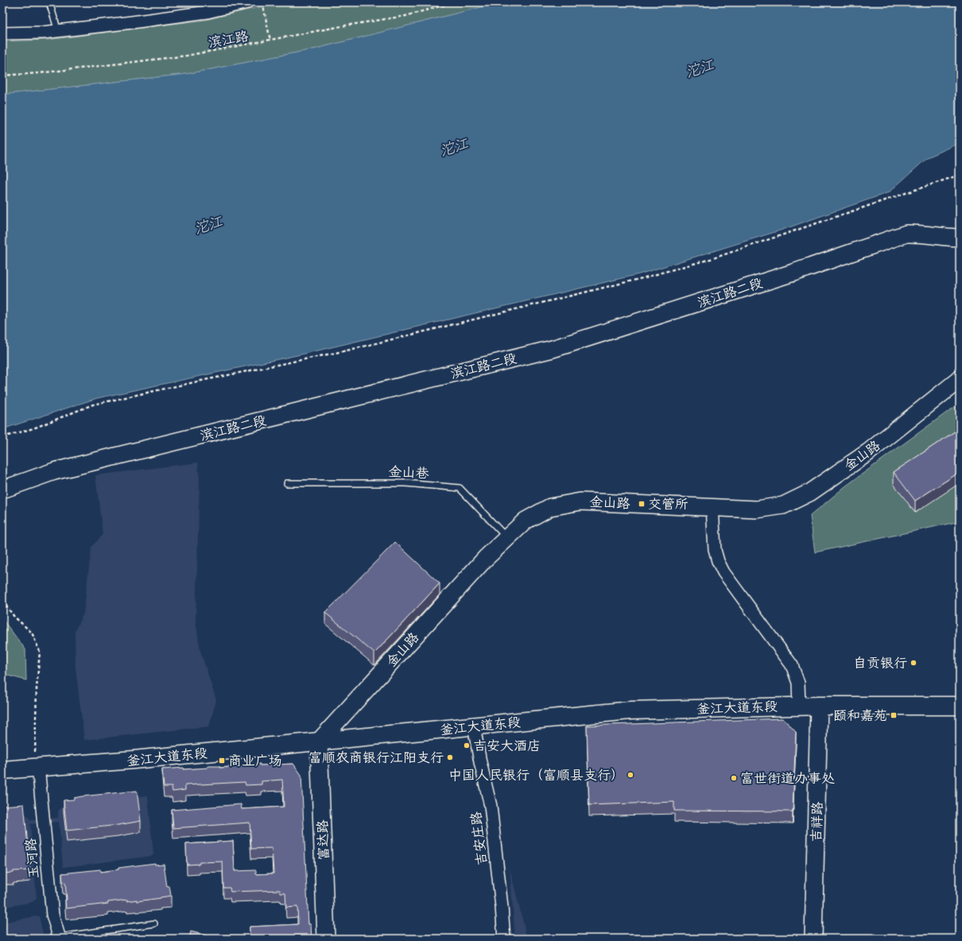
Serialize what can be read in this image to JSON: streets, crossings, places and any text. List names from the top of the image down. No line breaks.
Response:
{"streets":{"main road":["釜江大道东段"],"street":["滨江路二段","金山路","吉祥路","吉安庄路","富达路","玉河路"],"lane":["金山巷"],"path":["滨江路"]},"crossings":[["金山路","金山巷"],["金山路","釜江大道东段"],["金山路","富达路"],["釜江大道东段","吉祥路"],["釜江大道东段","吉安庄路"],["釜江大道东段","富达路"],["釜江大道东段","玉河路"]],"water":["沱江"],"places":{"transit":["交管所","颐和嘉苑","商业广场"],"other":["自贡银行","吉安大酒店","富顺农商银行江阳支行","中国人民银行（富顺县支行）","富世街道办事处"]}}
